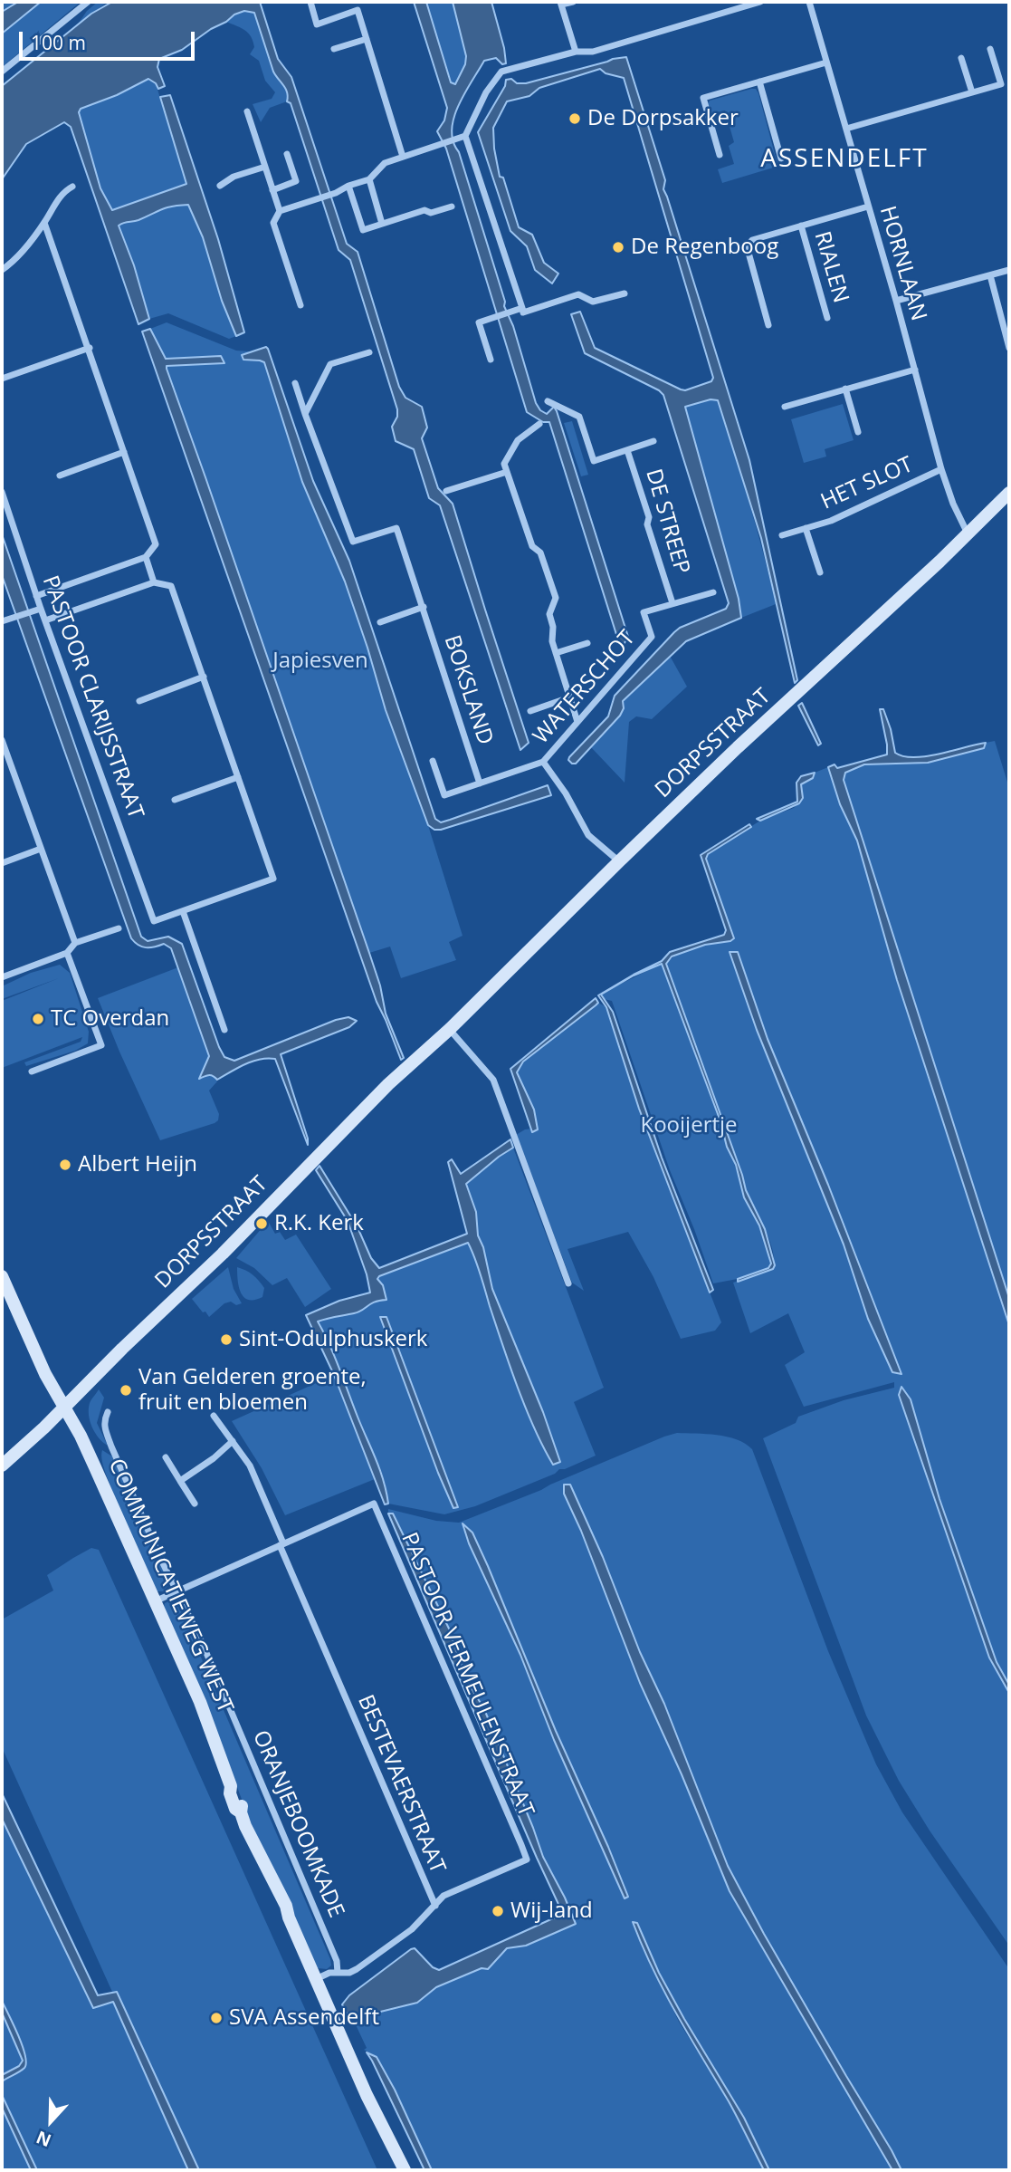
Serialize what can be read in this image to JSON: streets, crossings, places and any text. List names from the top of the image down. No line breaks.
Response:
{"streets":{"street":["HORNLAAN","RIALEN","HET SLOT","DE STREEP","WATERSCHOT","BOKSLAND","PASTOOR CLARIJSSTRAAT","DORPSSTRAAT","COMMUNICATIEWEG WEST","PASTOOR VERMEULENSTRAAT","BESTEVAERSTRAAT","ORANJEBOOMKADE"]},"crossings":[["HORNLAAN","RIALEN"],["HORNLAAN","HET SLOT"],["HORNLAAN","DORPSSTRAAT"],["DE STREEP","WATERSCHOT"],["WATERSCHOT","BOKSLAND"],["WATERSCHOT","DORPSSTRAAT"],["DORPSSTRAAT","COMMUNICATIEWEG WEST"],["COMMUNICATIEWEG WEST","BESTEVAERSTRAAT"],["PASTOOR VERMEULENSTRAAT","BESTEVAERSTRAAT"],["BESTEVAERSTRAAT","ORANJEBOOMKADE"]],"districts":["ASSENDELFT"],"parks":["Japiesven","Kooijertje"],"places":["De Dorpsakker","De Regenboog","TC Overdan","Albert Heijn","R.K. Kerk","Sint-Odulphuskerk","Van Gelderen groente, fruit en bloemen","Wij-land","SVA Assendelft"],"scale_bar":"100 m","north":"bottom"}
